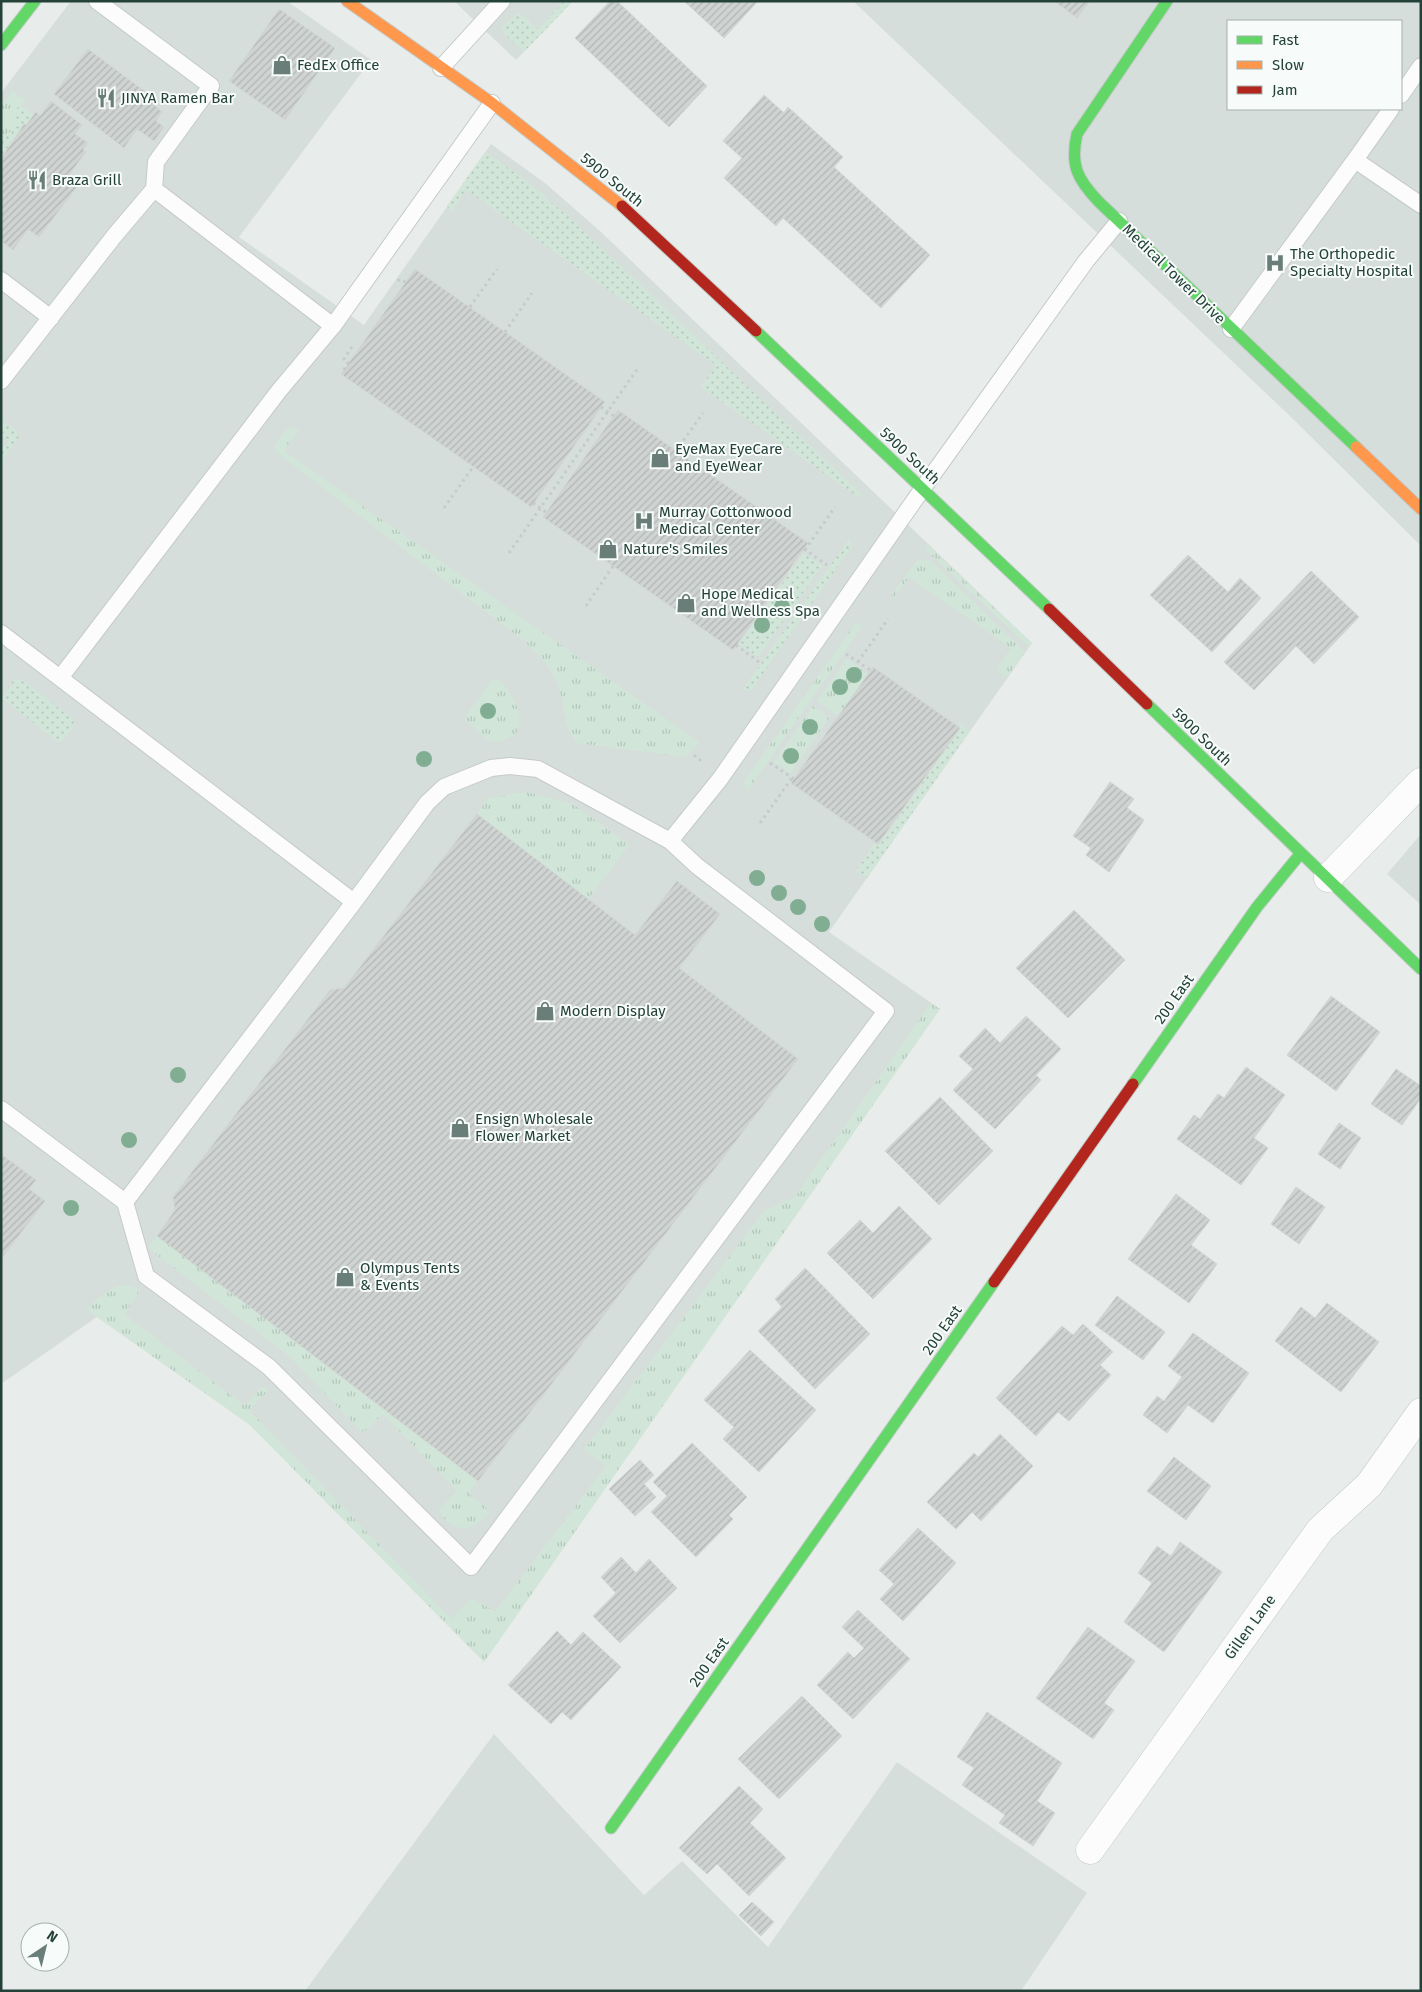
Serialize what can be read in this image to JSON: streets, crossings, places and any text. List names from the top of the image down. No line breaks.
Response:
{"streets":{"street":["5900 South","Medical Tower Drive","200 East","Gillen Lane"]},"crossings":[["5900 South","200 East"]],"places":{"shop":["FedEx Office","EyeMax EyeCare and EyeWear","Nature's Smiles","Hope Medical and Wellness Spa","Modern Display","Ensign Wholesale Flower Market","Olympus Tents & Events"],"restaurant":["JINYA Ramen Bar","Braza Grill"],"hospital":["The Orthopedic Specialty Hospital","Murray Cottonwood Medical Center"]},"legend":["Fast","Slow","Jam"],"north":"top right"}
